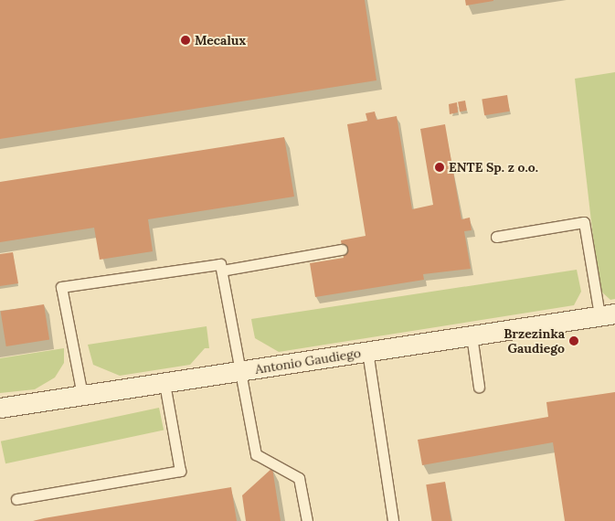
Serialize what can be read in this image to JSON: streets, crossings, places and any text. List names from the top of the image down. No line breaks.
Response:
{"streets":{"street":["Antonio Gaudiego"]},"places":["Mecalux","ENTE Sp. z o.o.","Brzezinka Gaudiego"]}
